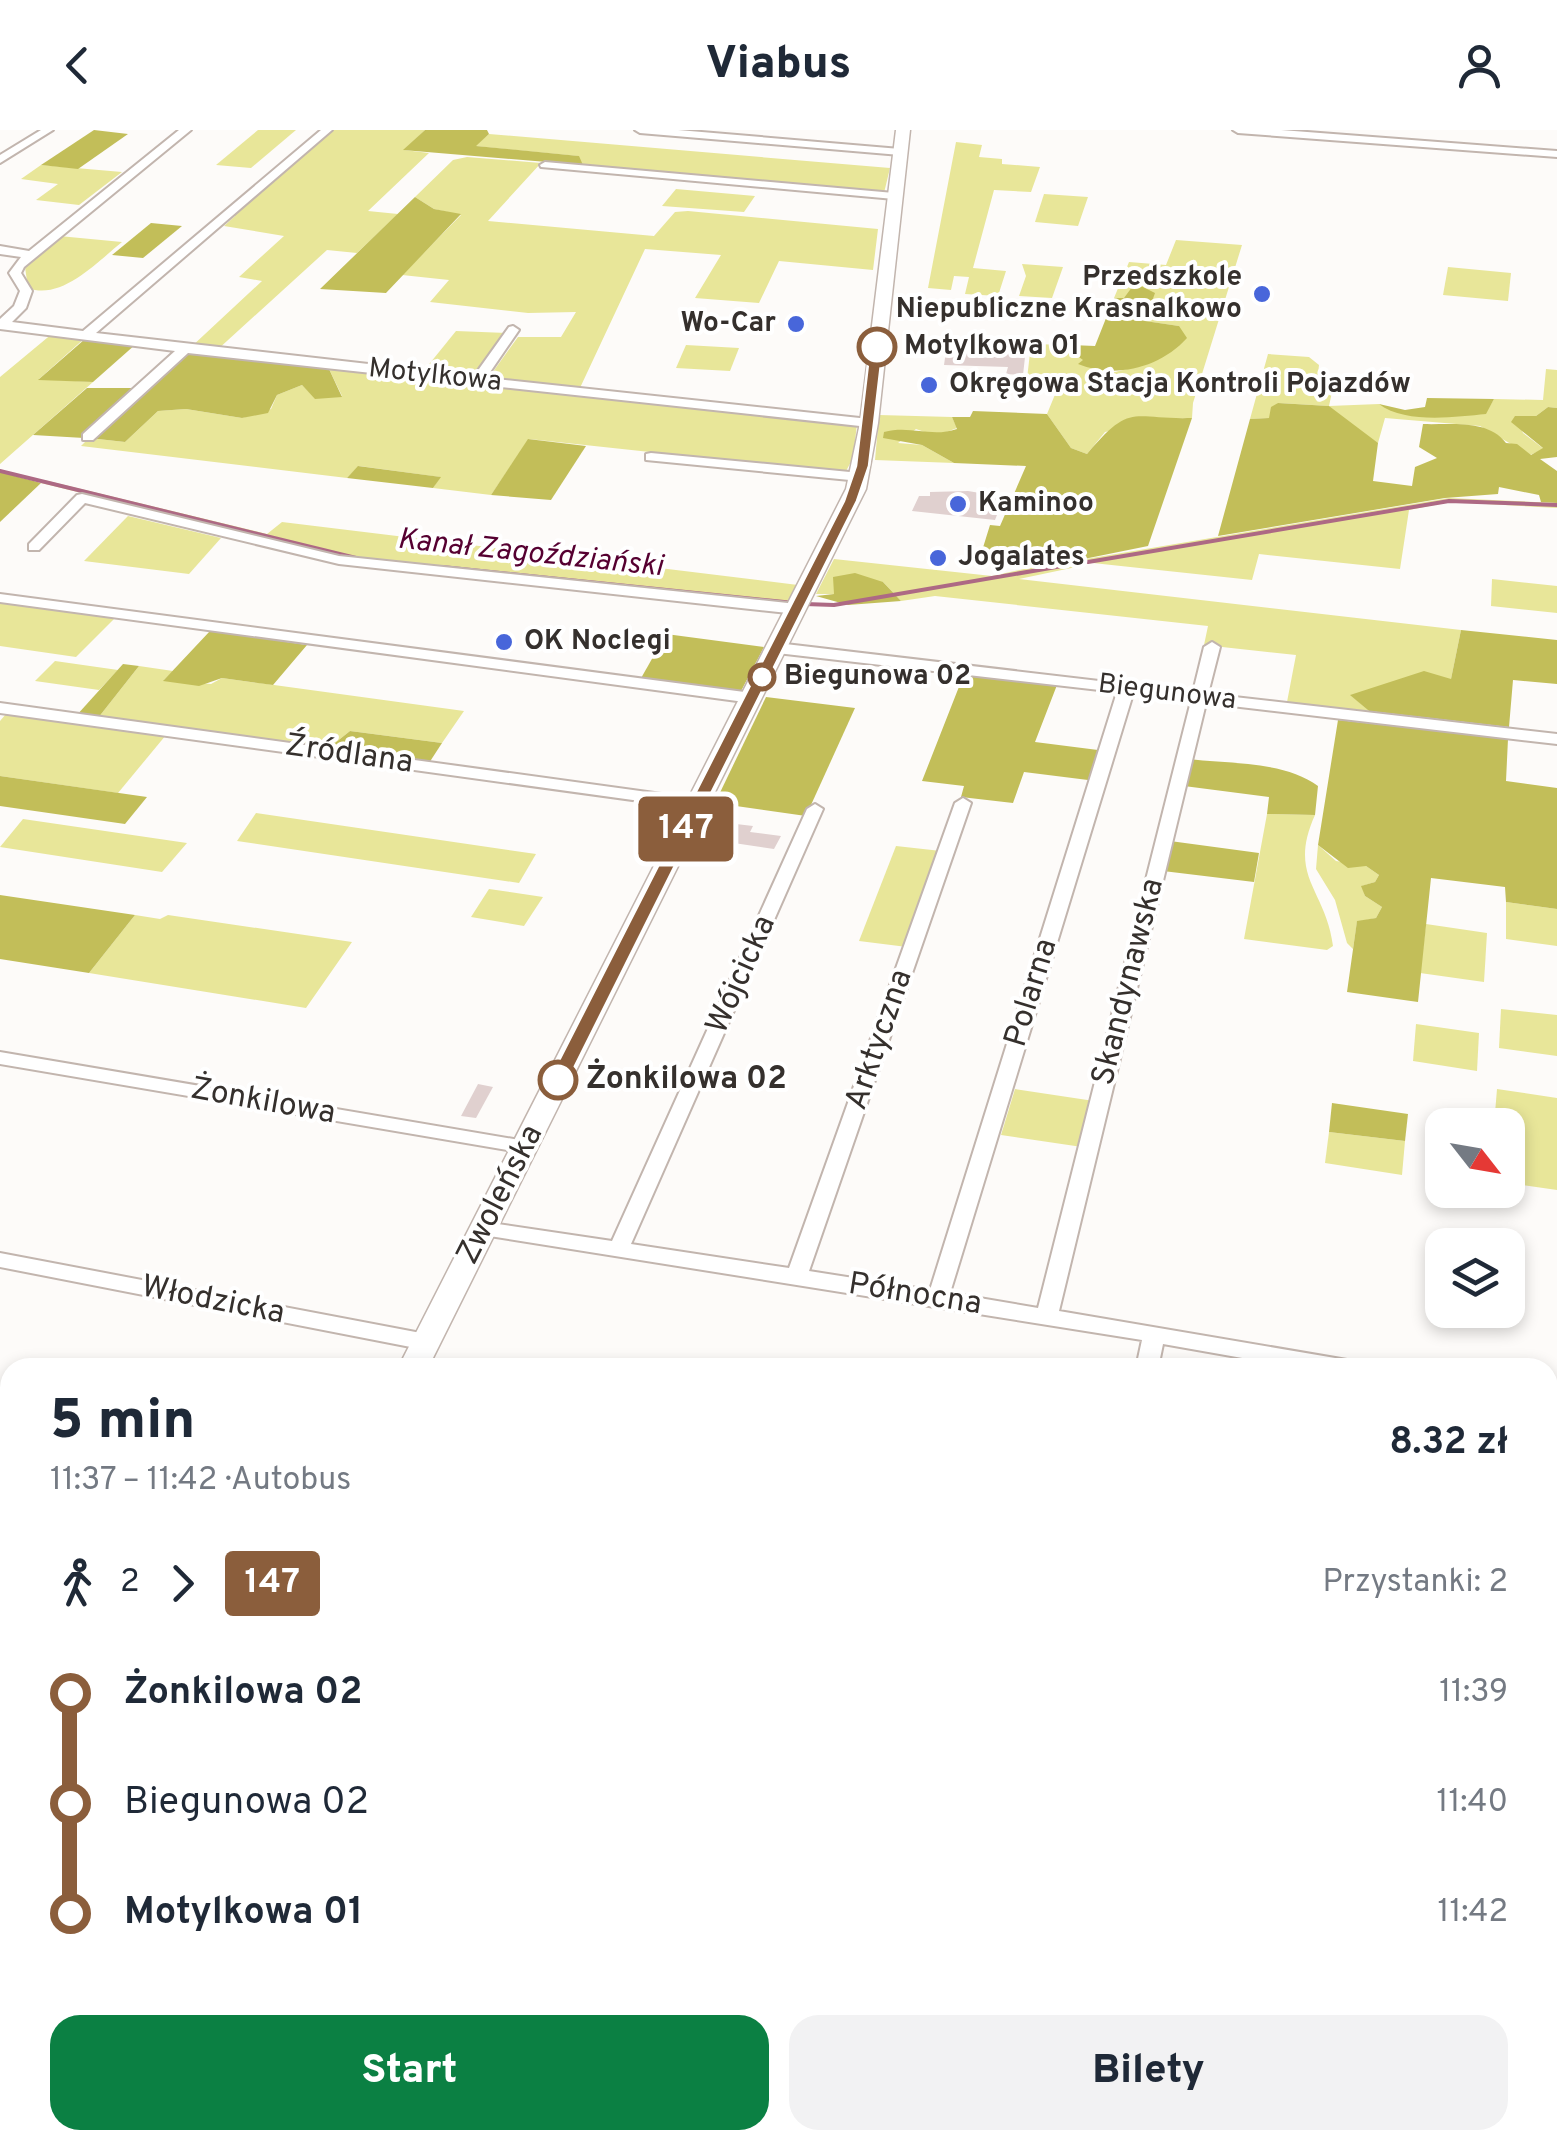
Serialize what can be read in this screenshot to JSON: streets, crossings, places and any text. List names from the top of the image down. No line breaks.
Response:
{"streets":{"street":["Motylkowa","Biegunowa","Źródlana","Wójcicka","Skandynawska","Polarna","Arktyczna","Żonkilowa","Zwoleńska","Północna","Włodzicka"]},"crossings":[["Motylkowa","Zwoleńska"],["Biegunowa","Skandynawska"],["Biegunowa","Polarna"],["Biegunowa","Zwoleńska"],["Źródlana","Zwoleńska"],["Wójcicka","Północna"],["Skandynawska","Północna"],["Polarna","Północna"],["Arktyczna","Północna"],["Żonkilowa","Zwoleńska"],["Zwoleńska","Północna"],["Zwoleńska","Włodzicka"]],"water":["Kanał Zagoździański"],"places":["Przedszkole Niepubliczne Krasnalkowo","Wo-Car","Motylkowa 01","Okręgowa Stacja Kontroli Pojazdów","Kaminoo","Jogalates","OK Noclegi","Biegunowa 02","Żonkilowa 02"],"lines":["bus line 147"],"north":"bottom right","page":{"header":"Viabus","on_map":"147","heading":["5 min","11:37 – 11:42 · Autobus","8.32 zł"],"legs":["2","147","Przystanki: 2"],"list":[{"name":"Żonkilowa 02","value":"11:39"},{"name":"Biegunowa 02","value":"11:40"},{"name":"Motylkowa 01","value":"11:42"}],"buttons":["Start","Bilety"]}}
